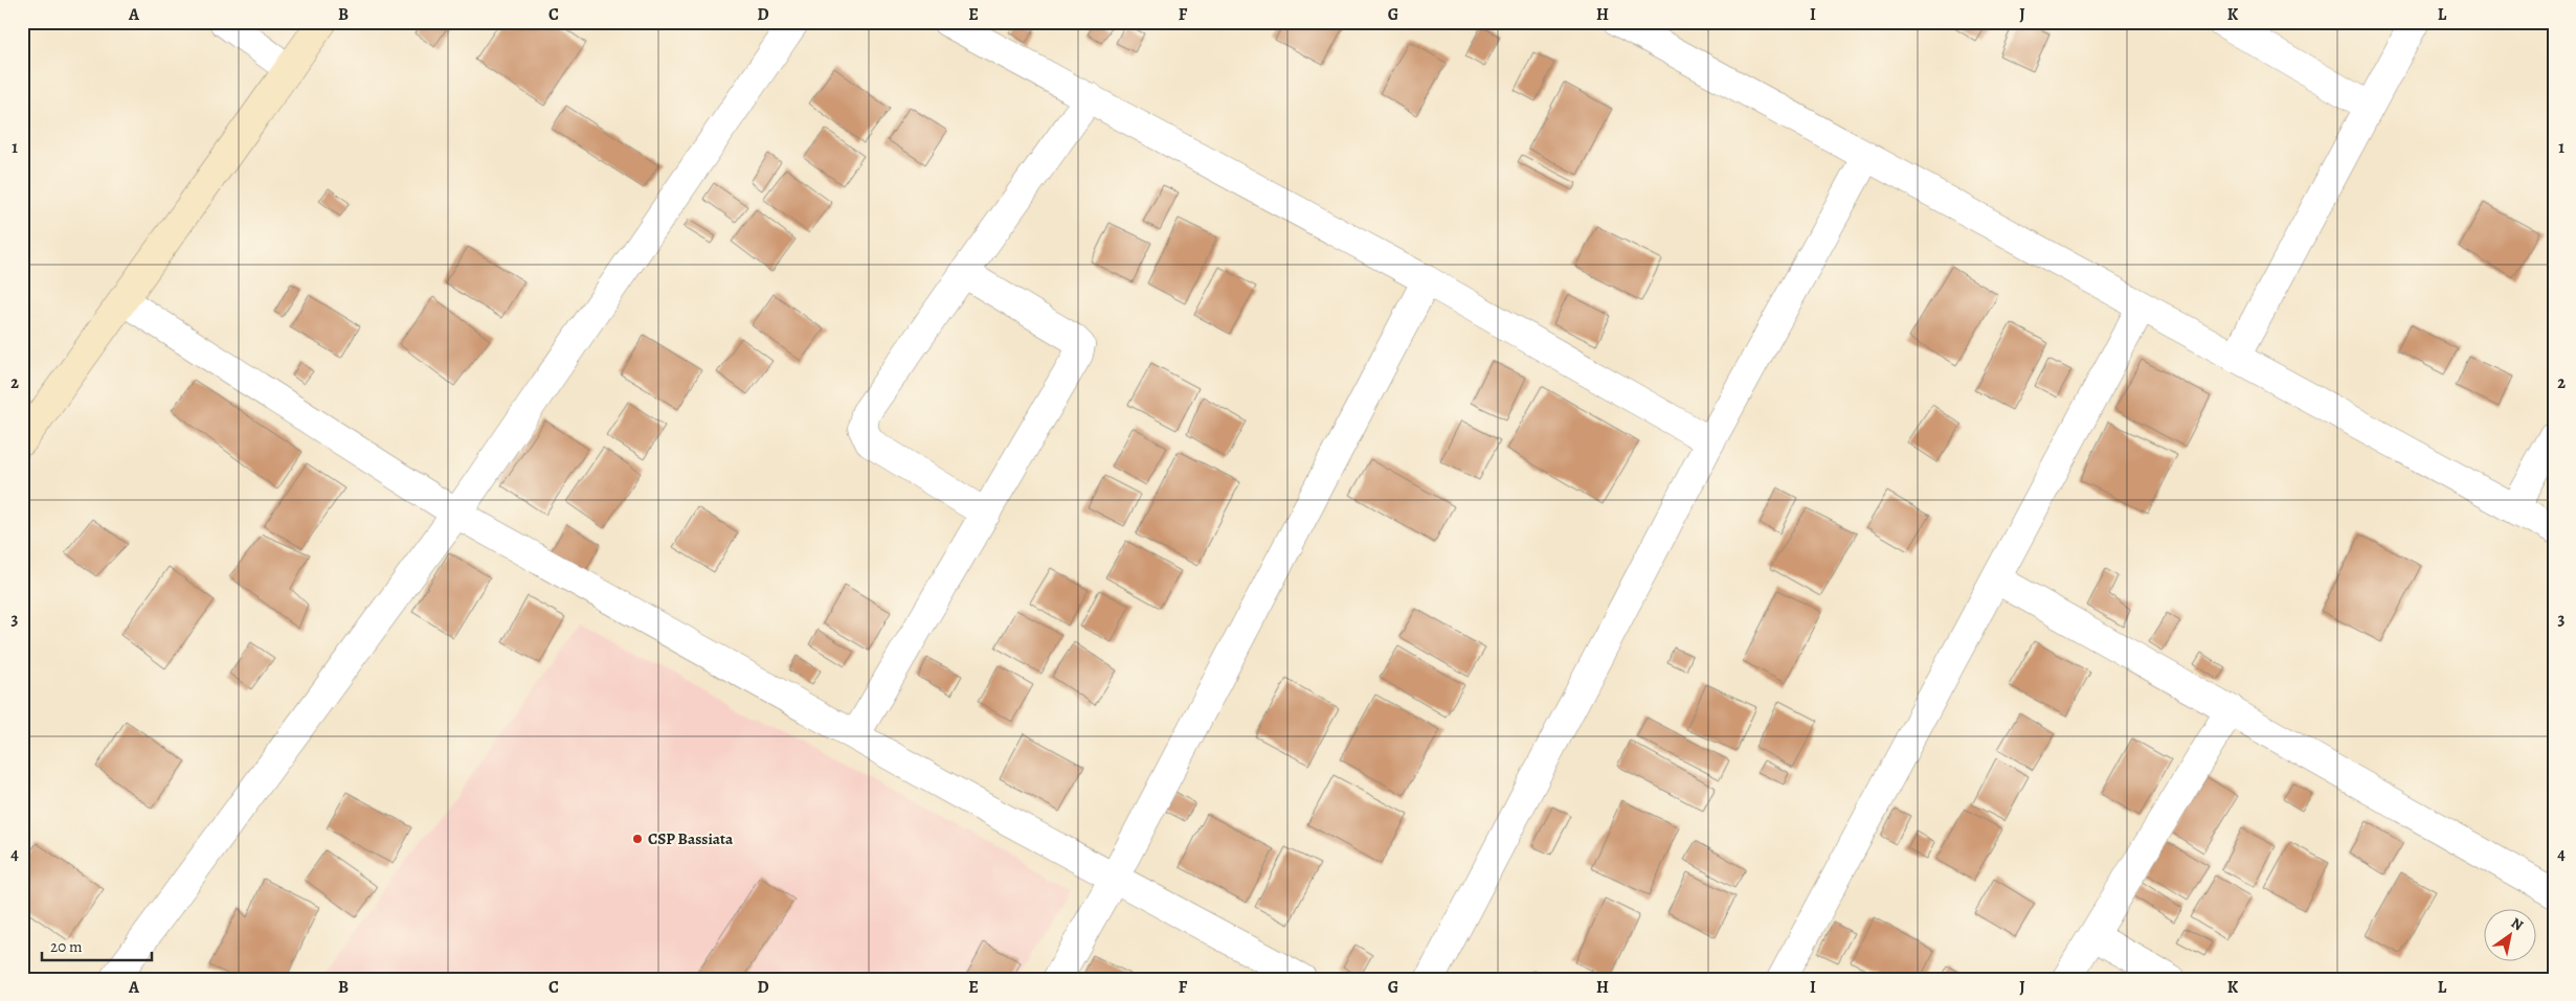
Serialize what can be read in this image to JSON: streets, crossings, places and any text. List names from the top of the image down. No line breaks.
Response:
{"places":["CSP Bassiata"],"scale_bar":"20 m","north":"top right","grid":{"columns":["A","B","C","D","E","F","G","H","I","J","K","L"],"rows":["1","2","3","4"]}}
